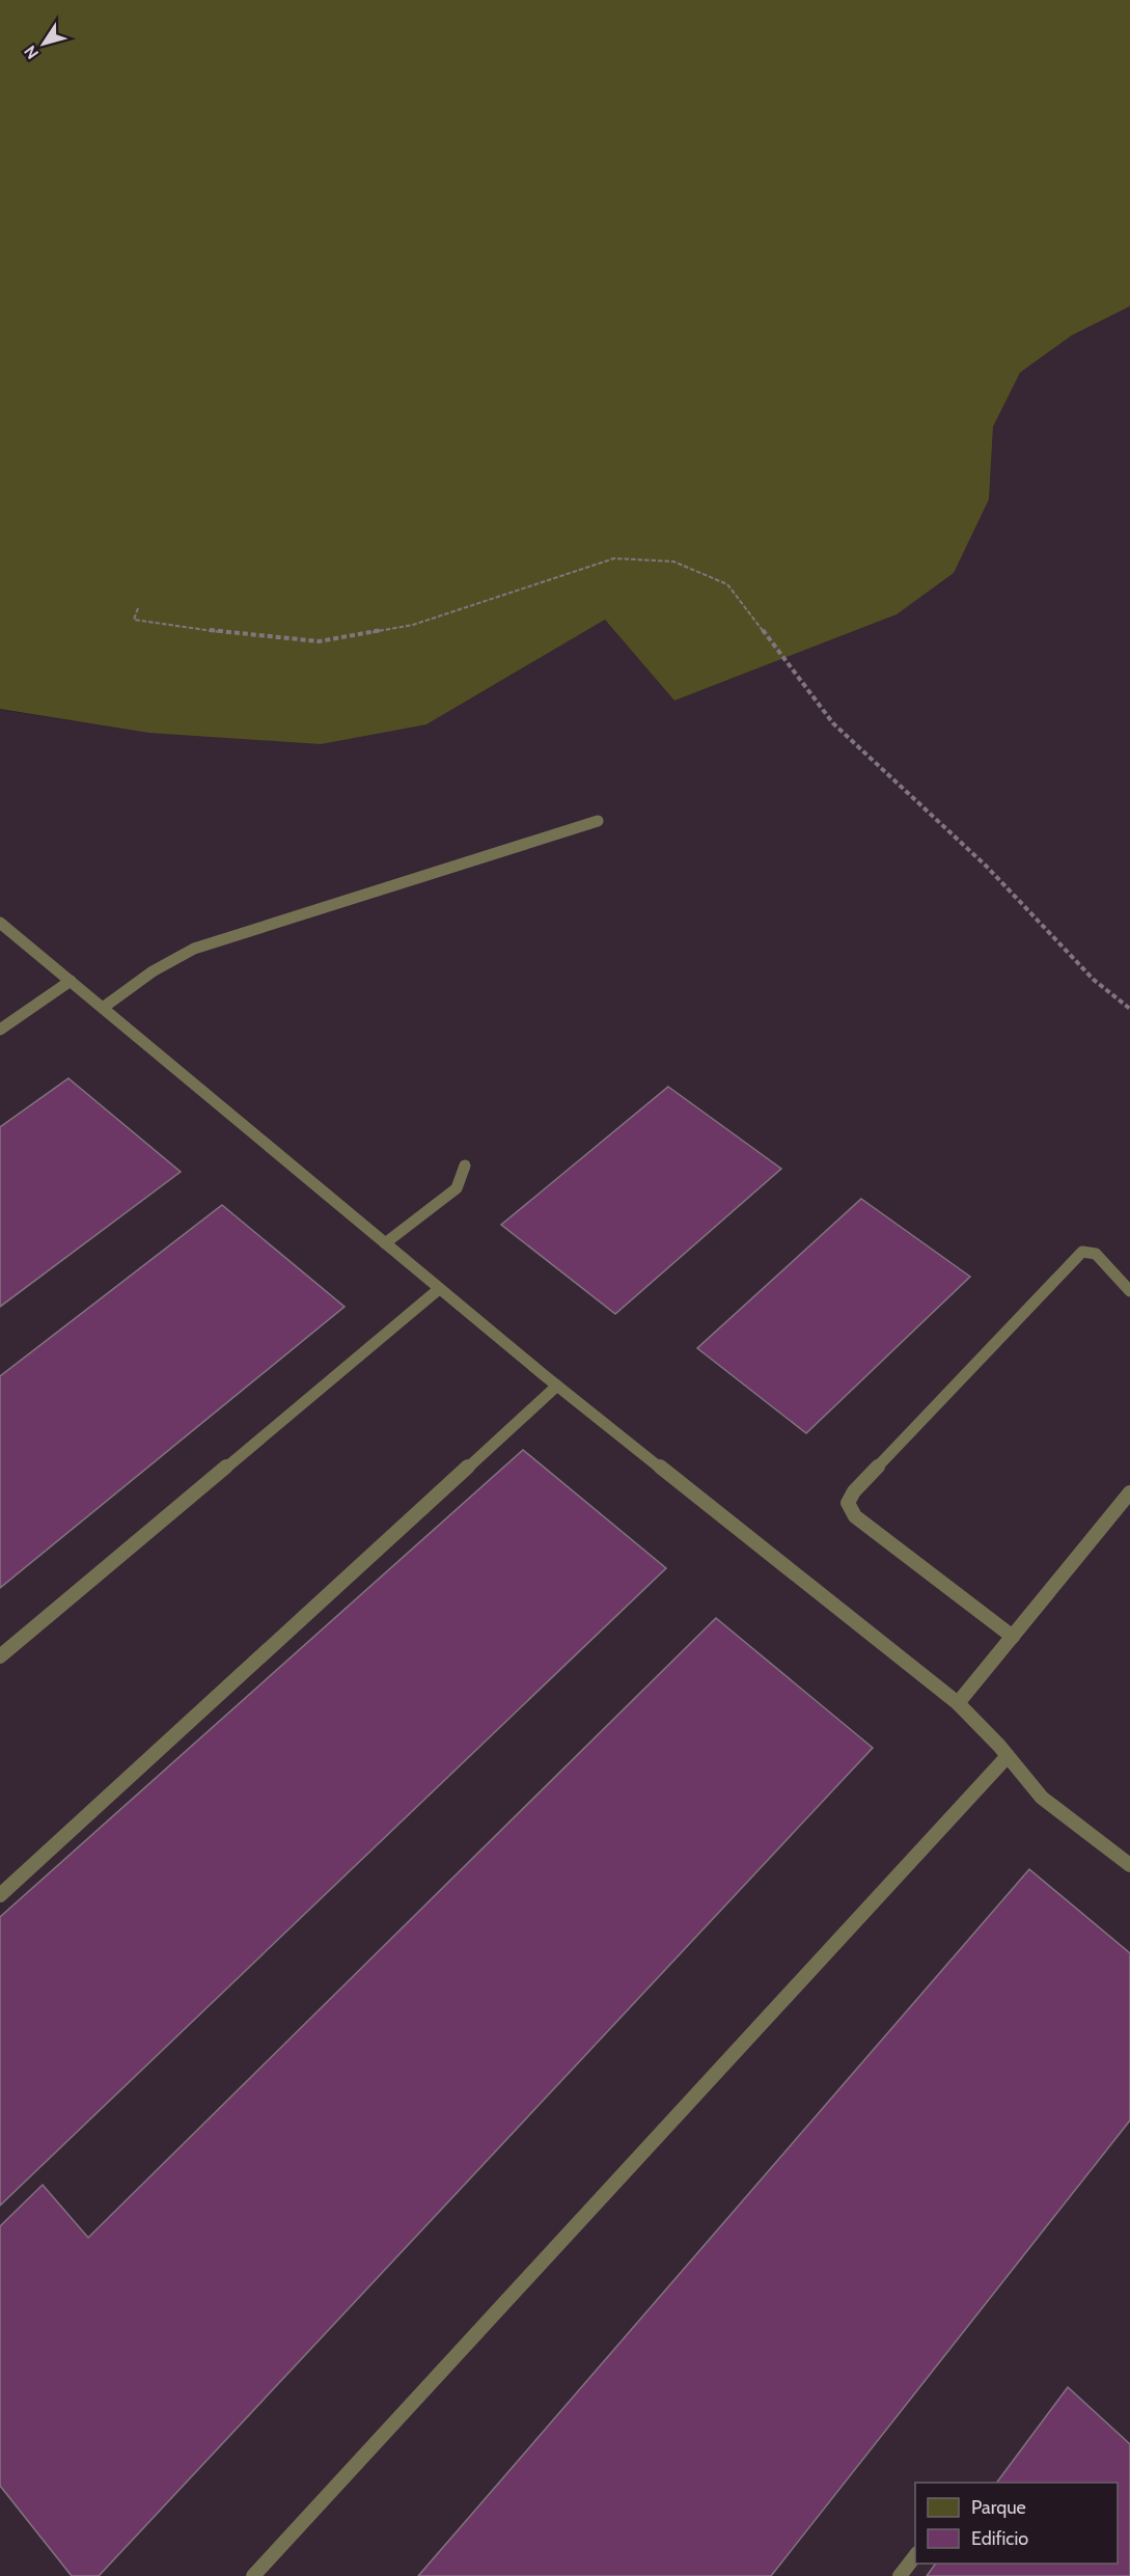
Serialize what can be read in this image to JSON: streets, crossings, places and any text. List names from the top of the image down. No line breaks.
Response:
{"legend":["Parque","Edificio"],"north":"bottom left"}
